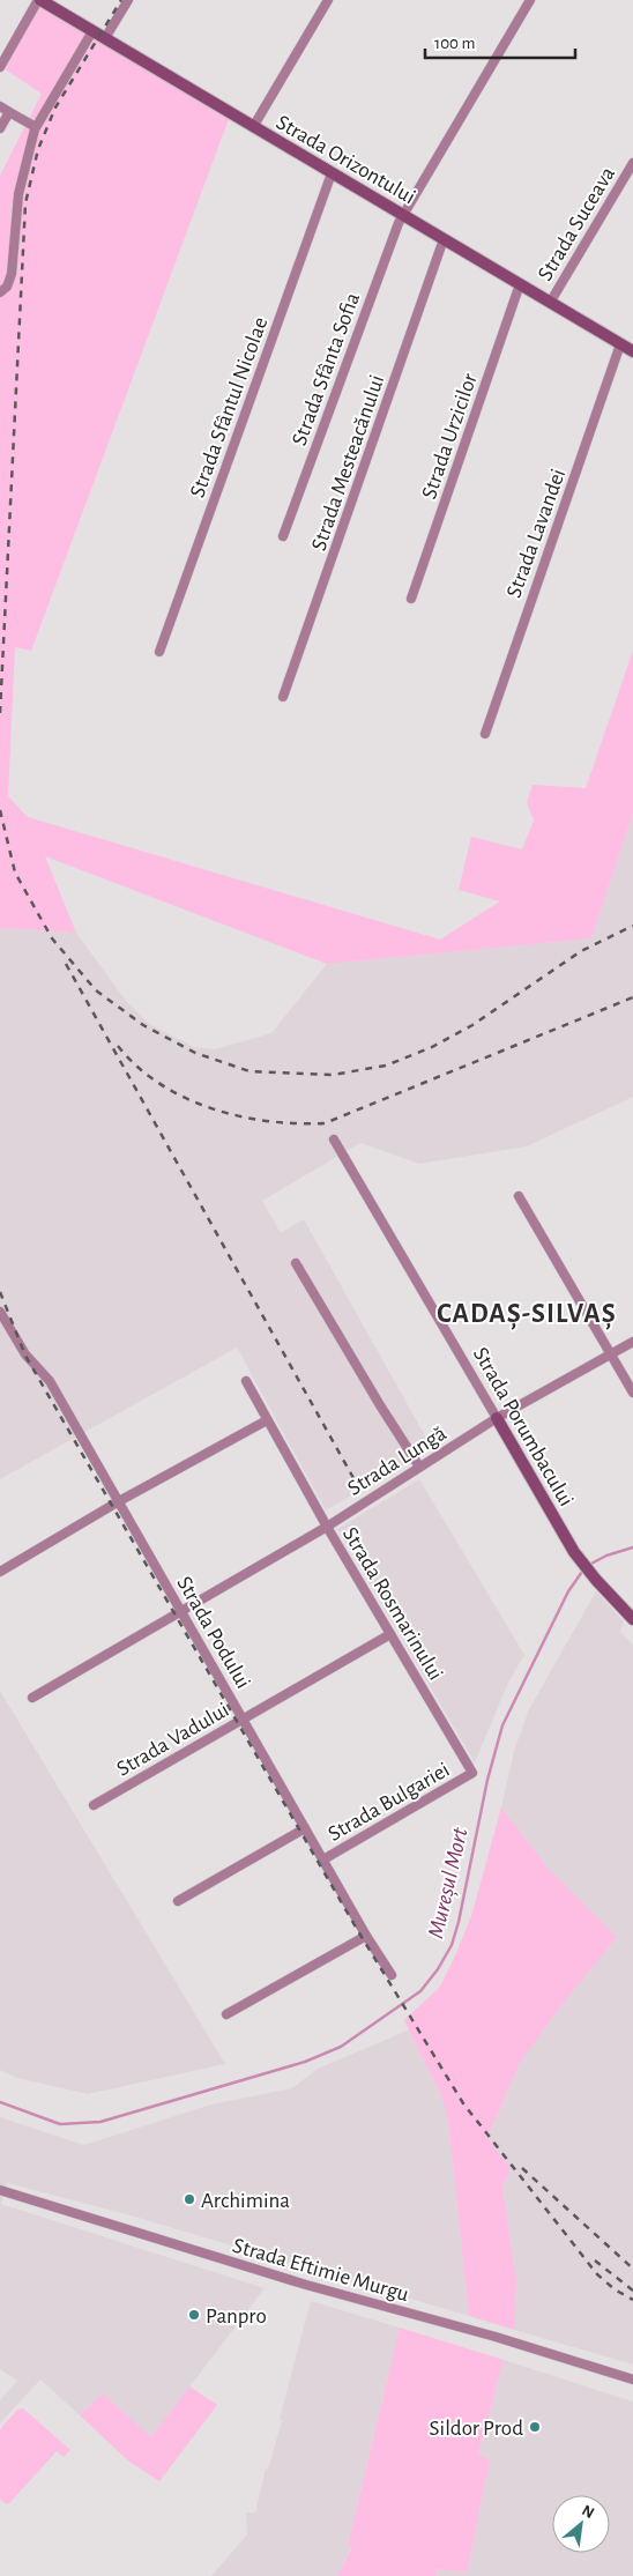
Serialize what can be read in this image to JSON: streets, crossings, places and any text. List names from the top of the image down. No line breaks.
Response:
{"streets":{"street":["Strada Orizontului","Strada Suceava","Strada Sfânta Sofia","Strada Sfântul Nicolae","Strada Urzicilor","Strada Mesteacănului","Strada Lavandei","Strada Porumbacului","Strada Lungă","Strada Rosmarinului","Strada Podului","Strada Vadului","Strada Bulgariei","Strada Eftimie Murgu"]},"crossings":[["Strada Orizontului","Strada Suceava"],["Strada Orizontului","Strada Sfânta Sofia"],["Strada Orizontului","Strada Sfântul Nicolae"],["Strada Orizontului","Strada Urzicilor"],["Strada Orizontului","Strada Mesteacănului"],["Strada Orizontului","Strada Lavandei"],["Strada Porumbacului","Strada Lungă"],["Strada Lungă","Strada Rosmarinului"],["Strada Lungă","Strada Podului"],["Strada Rosmarinului","Strada Vadului"],["Strada Rosmarinului","Strada Bulgariei"],["Strada Podului","Strada Vadului"],["Strada Podului","Strada Bulgariei"]],"districts":["CADAȘ-SILVAȘ"],"water":["Mureșul Mort"],"places":["Archimina","Panpro","Sildor Prod"],"scale_bar":"100 m","north":"top right"}
